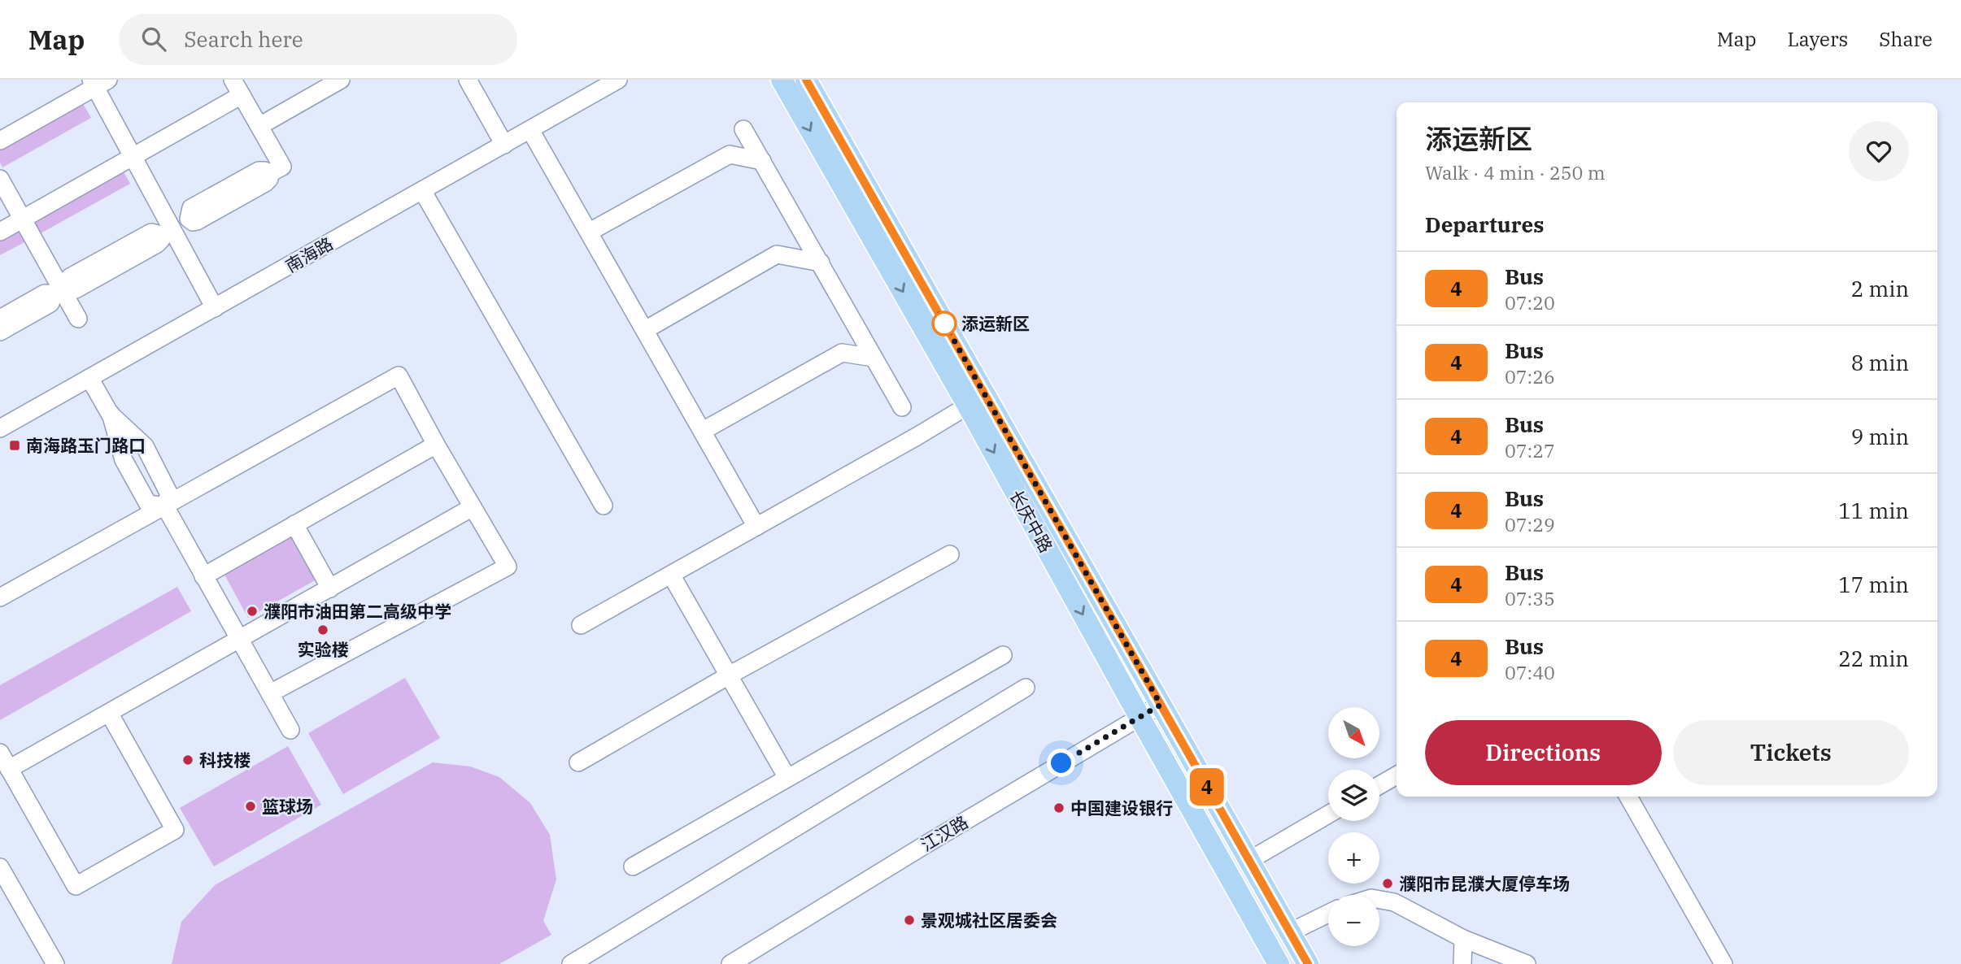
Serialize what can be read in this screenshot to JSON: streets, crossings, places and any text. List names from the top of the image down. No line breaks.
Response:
{"streets":{"main road":["长庆中路"],"street":["南海路","江汉路"]},"crossings":[["长庆中路","江汉路"]],"places":{"other":["添运新区","濮阳市油田第二高级中学","实验楼","科技楼","篮球场","中国建设银行","濮阳市昆濮大厦停车场","景观城社区居委会"],"transit":["南海路玉门路口"]},"lines":["bus line 4"],"north":"bottom right","page":{"header":"Map","search":"Search here","nav":["Map","Layers","Share"],"on_map":"4","heading":[["添运新区","Walk · 4 min · 250 m"],"Departures"],"list":[{"mark":"4","name":"Bus","note":"07:20","value":"2 min"},{"mark":"4","name":"Bus","note":"07:26","value":"8 min"},{"mark":"4","name":"Bus","note":"07:27","value":"9 min"},{"mark":"4","name":"Bus","note":"07:29","value":"11 min"},{"mark":"4","name":"Bus","note":"07:35","value":"17 min"},{"mark":"4","name":"Bus","note":"07:40","value":"22 min"}],"map_buttons":["+","−"],"buttons":["Directions","Tickets"]}}
